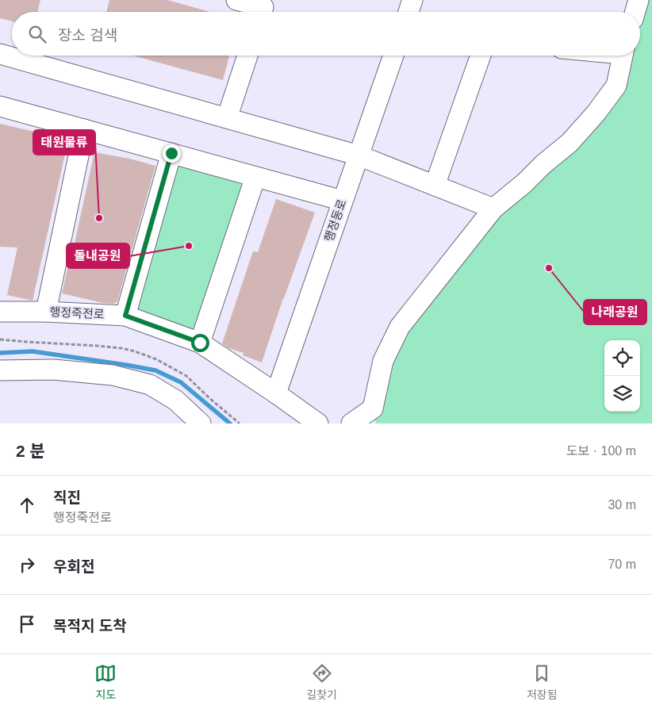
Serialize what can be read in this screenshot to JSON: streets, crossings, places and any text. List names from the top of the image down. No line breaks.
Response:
{"streets":{"street":["행정동로","행정죽전로"]},"crossings":[["행정동로","행정죽전로"]],"places":["태원물류","돌내공원","나래공원"],"page":{"search":"장소 검색","heading":["2 분","도보 · 100 m"],"list":[["직진","행정죽전로","30 m"],["우회전","70 m"],"목적지 도착"],"nav":["지도","길찾기","저장됨"]}}
